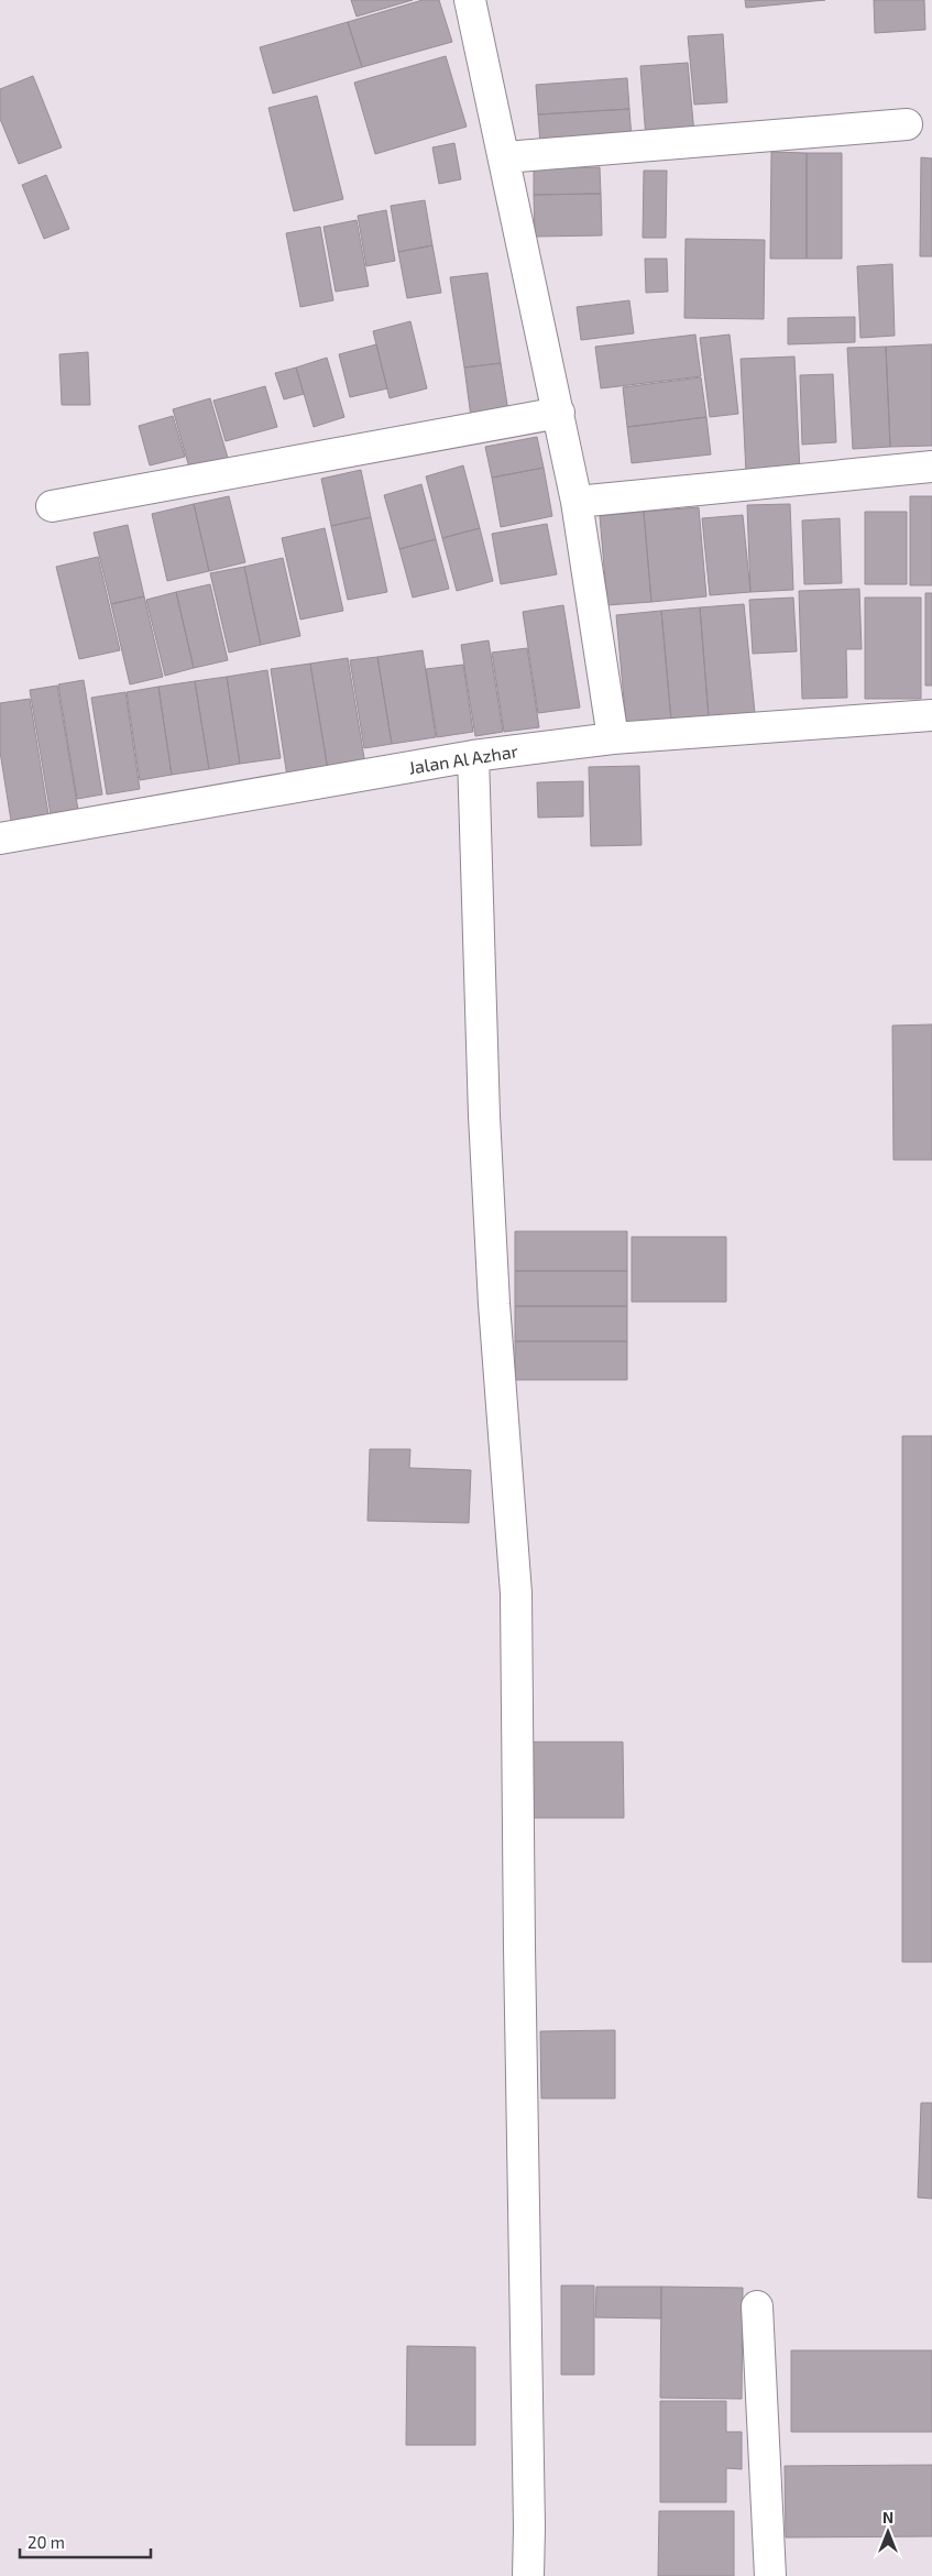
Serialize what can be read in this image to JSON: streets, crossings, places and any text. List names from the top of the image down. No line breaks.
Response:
{"streets":{"street":["Jalan Al Azhar"]},"scale_bar":"20 m","north":"top"}
